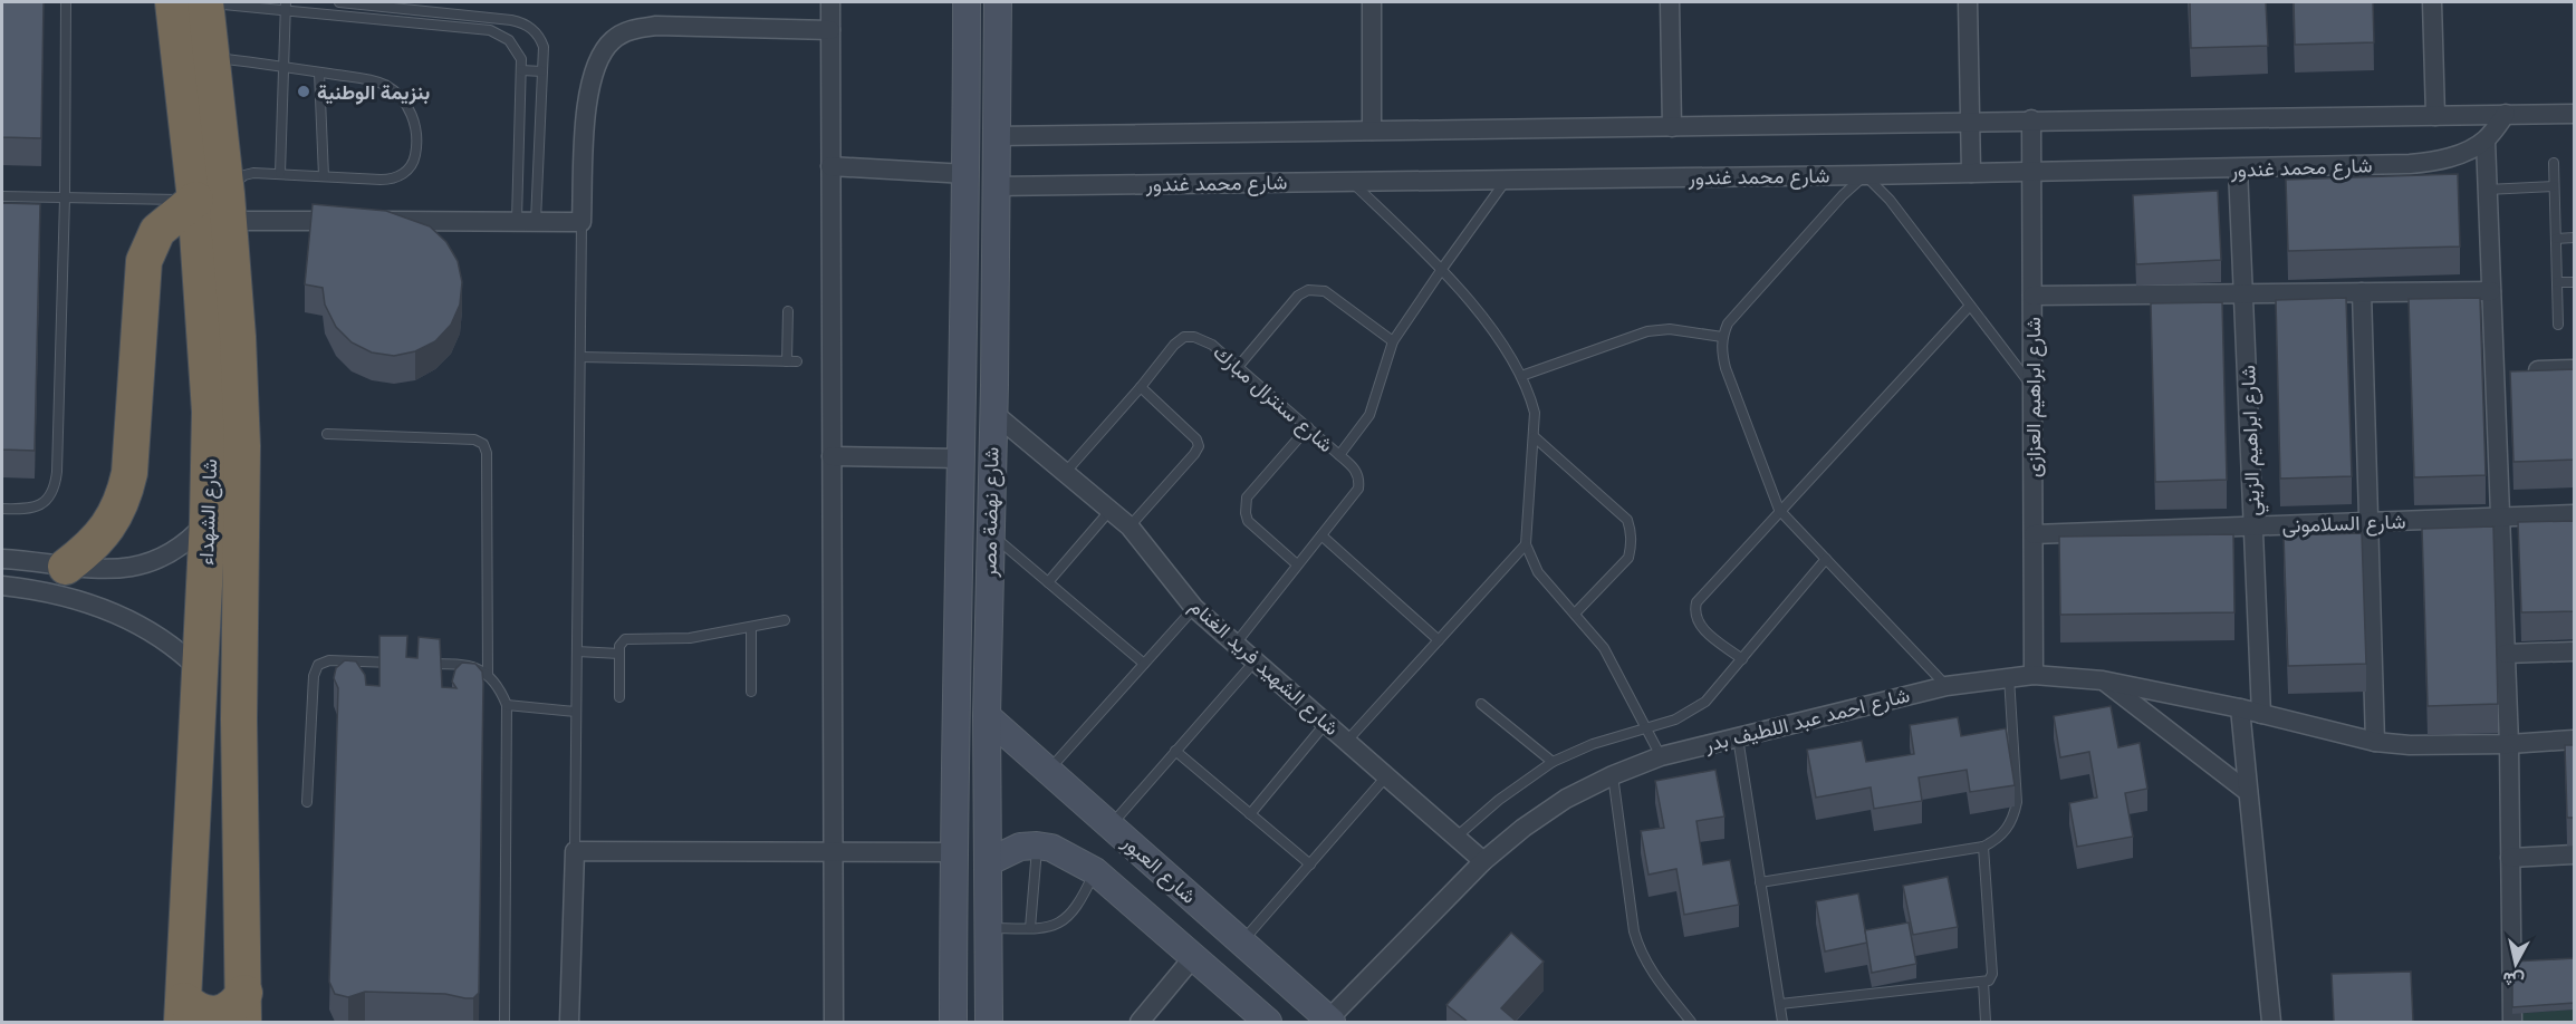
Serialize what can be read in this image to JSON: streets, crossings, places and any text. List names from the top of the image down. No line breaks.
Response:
{"streets":{"highway":["شارع الشهداء"],"street":["شارع محمد غندور","شارع ابراهيم العزازى","شارع ابراهيم الزيني","شارع نهضة مصر","شارع السلامونى","شارع الشهيد فريد الغنام","شارع احمد عبد اللطيف بدر","شارع العبور"],"lane":["شارع سنترال مبارك"]},"crossings":[["شارع محمد غندور","شارع ابراهيم العزازى"],["شارع محمد غندور","شارع سنترال مبارك"],["شارع محمد غندور","شارع ابراهيم الزيني"],["شارع محمد غندور","شارع نهضة مصر"],["شارع ابراهيم العزازى","شارع السلامونى"],["شارع ابراهيم العزازى","شارع احمد عبد اللطيف بدر"],["شارع سنترال مبارك","شارع الشهيد فريد الغنام"],["شارع ابراهيم الزيني","شارع السلامونى"],["شارع ابراهيم الزيني","شارع احمد عبد اللطيف بدر"],["شارع نهضة مصر","شارع الشهيد فريد الغنام"],["شارع نهضة مصر","شارع العبور"],["شارع الشهيد فريد الغنام","شارع احمد عبد اللطيف بدر"],["شارع احمد عبد اللطيف بدر","شارع العبور"]],"places":["بنزيمة الوطنية"],"north":"bottom"}
